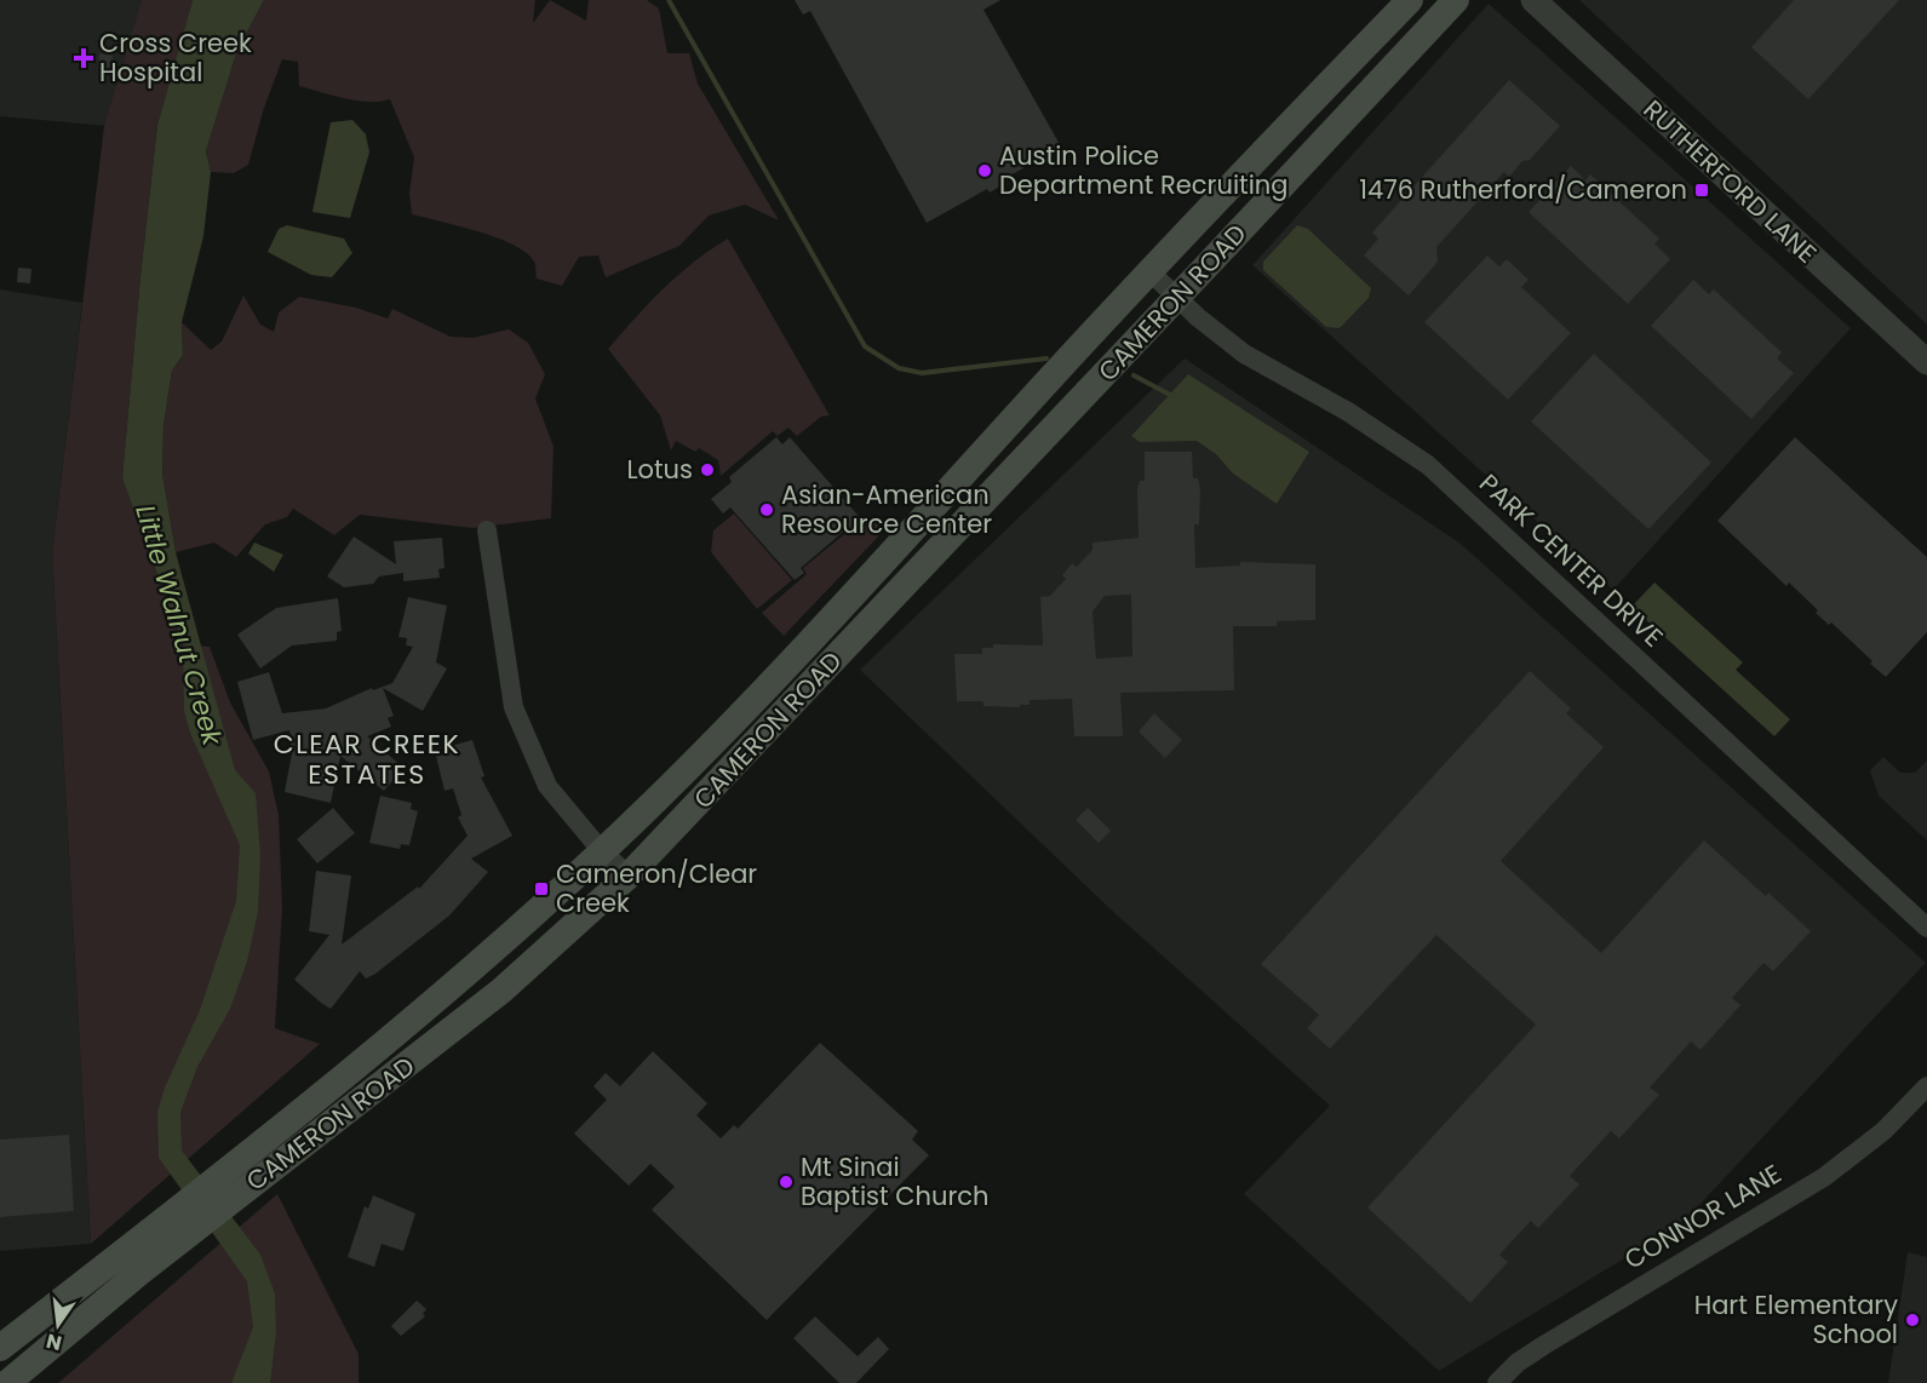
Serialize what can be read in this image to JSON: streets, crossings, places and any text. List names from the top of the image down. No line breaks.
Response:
{"streets":{"main road":["CAMERON ROAD"],"street":["RUTHERFORD LANE","PARK CENTER DRIVE","CONNOR LANE"]},"crossings":[["CAMERON ROAD","PARK CENTER DRIVE"]],"districts":["CLEAR CREEK ESTATES"],"water":["Little Walnut Creek"],"places":{"health":["Cross Creek Hospital"],"other":["Austin Police Department Recruiting","Lotus","Asian-American Resource Center","Mt Sinai Baptist Church","Hart Elementary School"],"transit":["1476 Rutherford/Cameron","Cameron/Clear Creek"]},"north":"bottom"}
